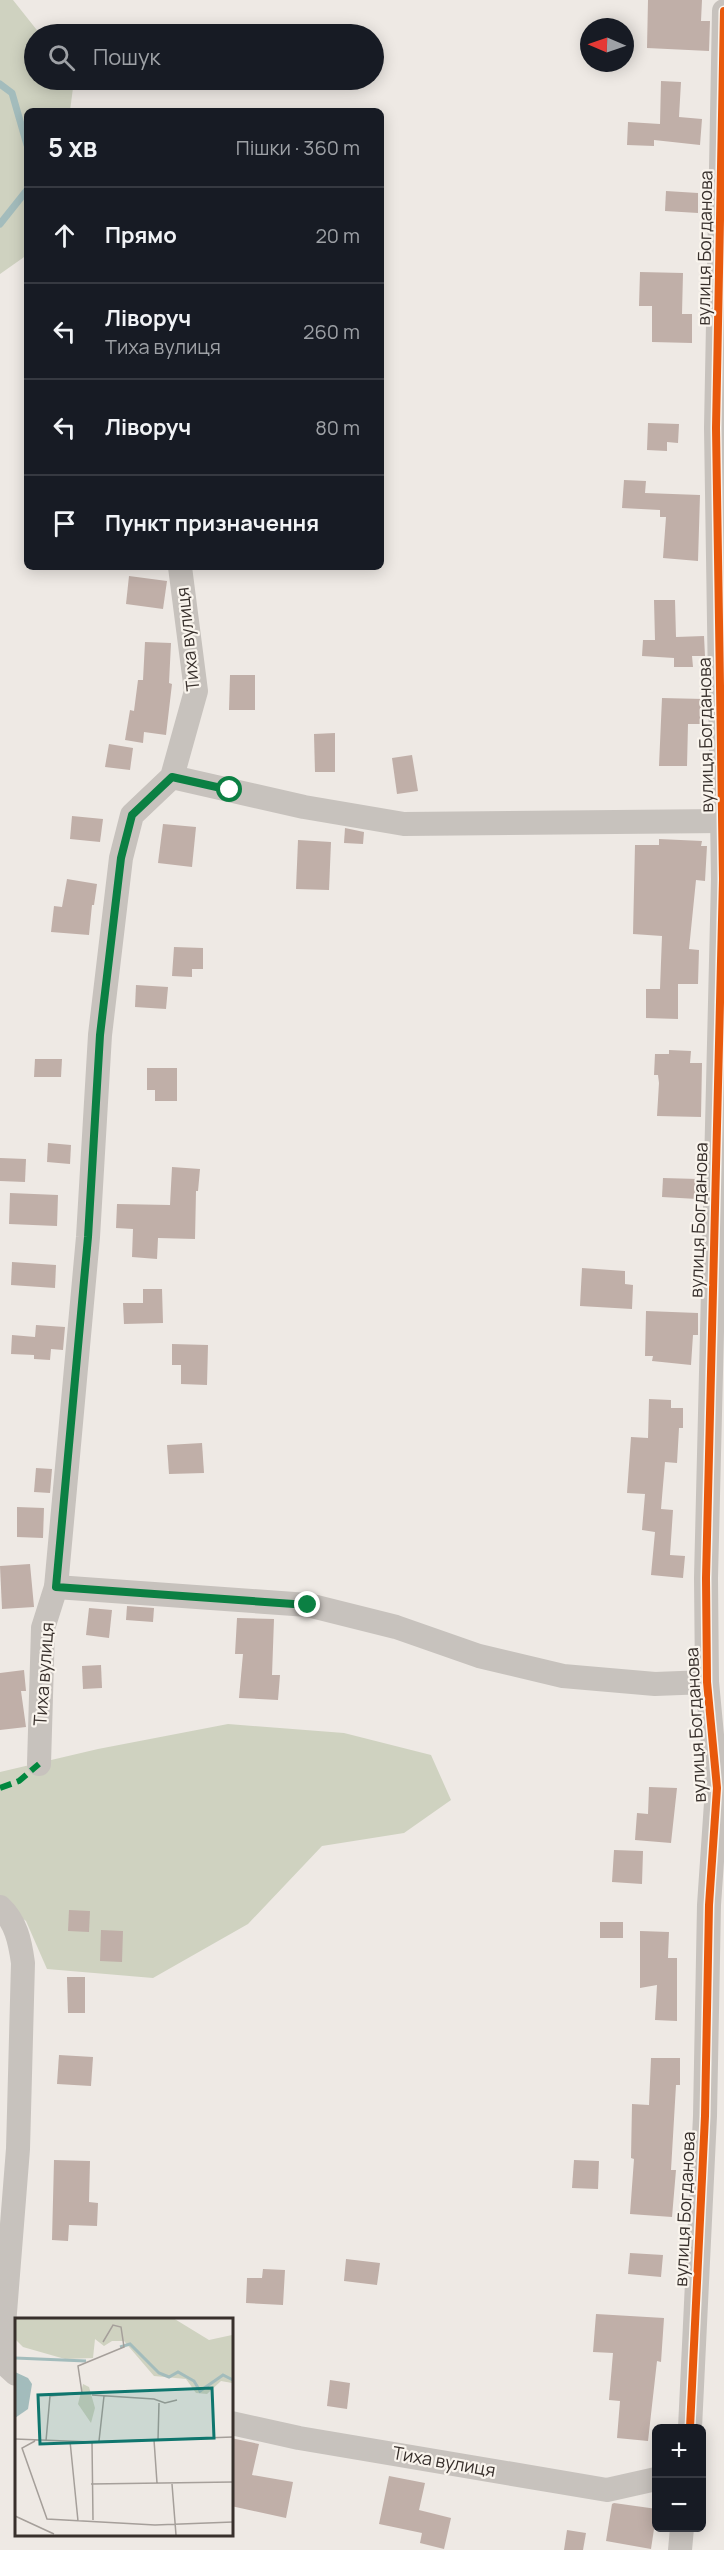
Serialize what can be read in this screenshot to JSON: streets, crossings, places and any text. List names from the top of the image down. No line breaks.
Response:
{"streets":{"street":["вулиця Богданова","Тиха вулиця"]},"north":"left","page":{"search":"Пошук","heading":["5 хв","Пішки · 360 m"],"list":[["Прямо","20 m"],["Ліворуч","Тиха вулиця","260 m"],["Ліворуч","80 m"],"Пункт призначення"],"map_buttons":["+","−"]}}
